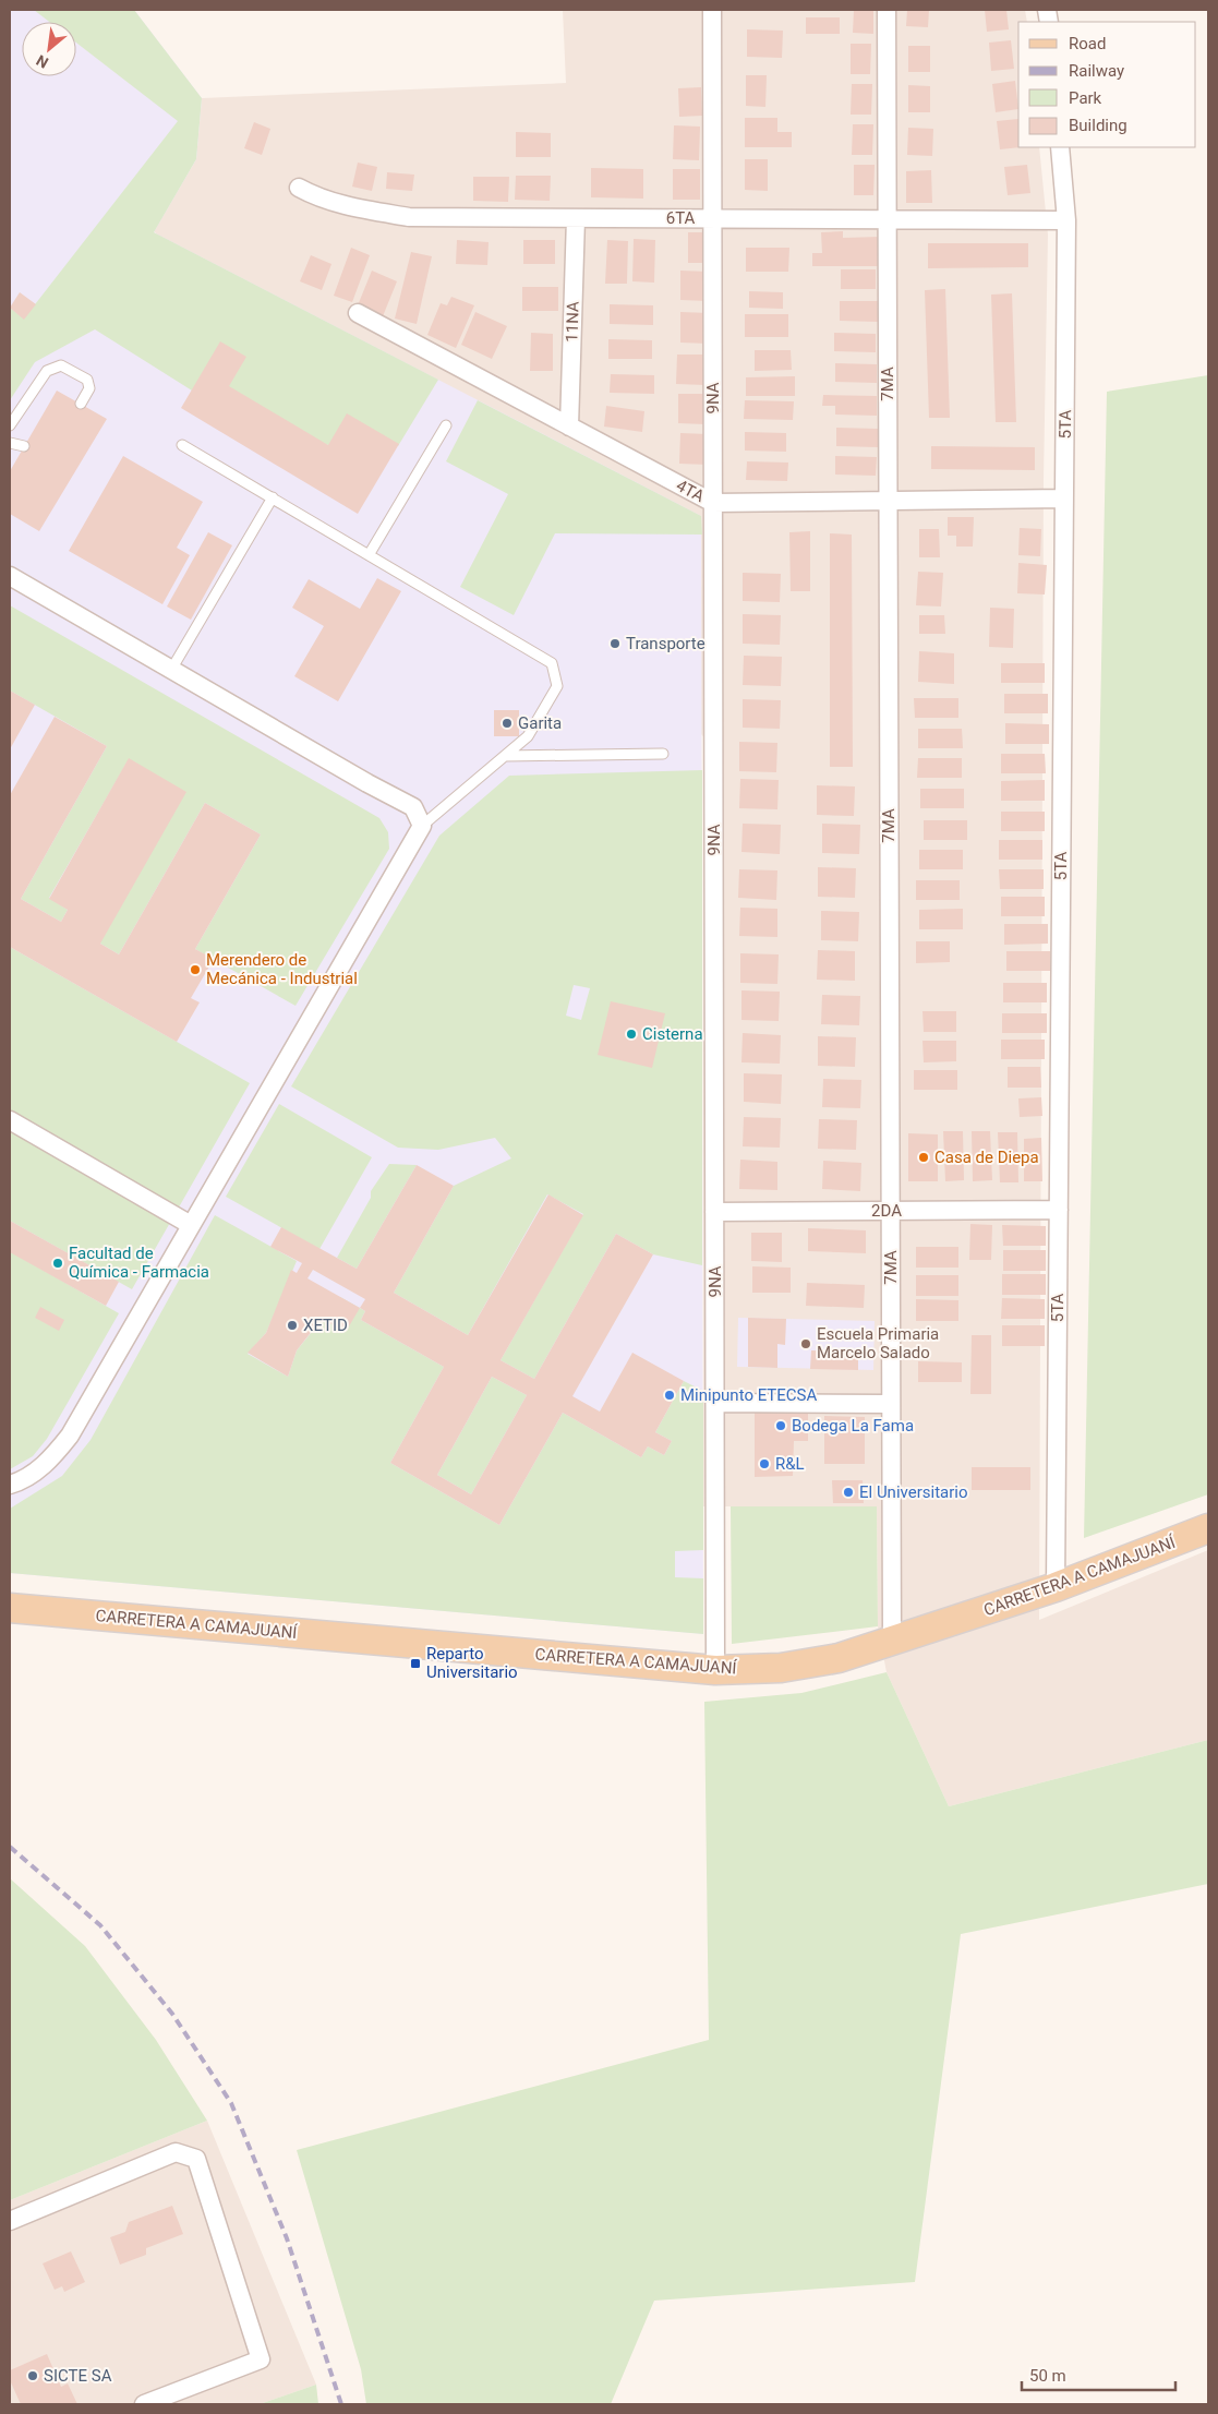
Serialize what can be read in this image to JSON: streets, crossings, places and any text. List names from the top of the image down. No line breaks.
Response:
{"streets":{"main road":["CARRETERA A CAMAJUANÍ"],"street":["6TA","11NA","7MA","9NA","5TA","4TA","2DA"]},"crossings":[["6TA","11NA"],["6TA","7MA"],["6TA","9NA"],["6TA","5TA"],["11NA","4TA"],["7MA","4TA"],["7MA","2DA"],["7MA","CARRETERA A CAMAJUANÍ"],["9NA","4TA"],["9NA","2DA"],["9NA","CARRETERA A CAMAJUANÍ"],["5TA","4TA"],["5TA","2DA"],["5TA","CARRETERA A CAMAJUANÍ"]],"places":{"other":["Transporte","Garita","Merendero de Mecánica - Industrial","Cisterna","Casa de Diepa","Facultad de Química - Farmacia","XETID","Escuela Primaria Marcelo Salado","Minipunto ETECSA","Bodega La Fama","R&L","El Universitario","SICTE SA"],"transit":["Reparto Universitario"]},"legend":["Road","Railway","Park","Building"],"scale_bar":"50 m","north":"bottom left"}
